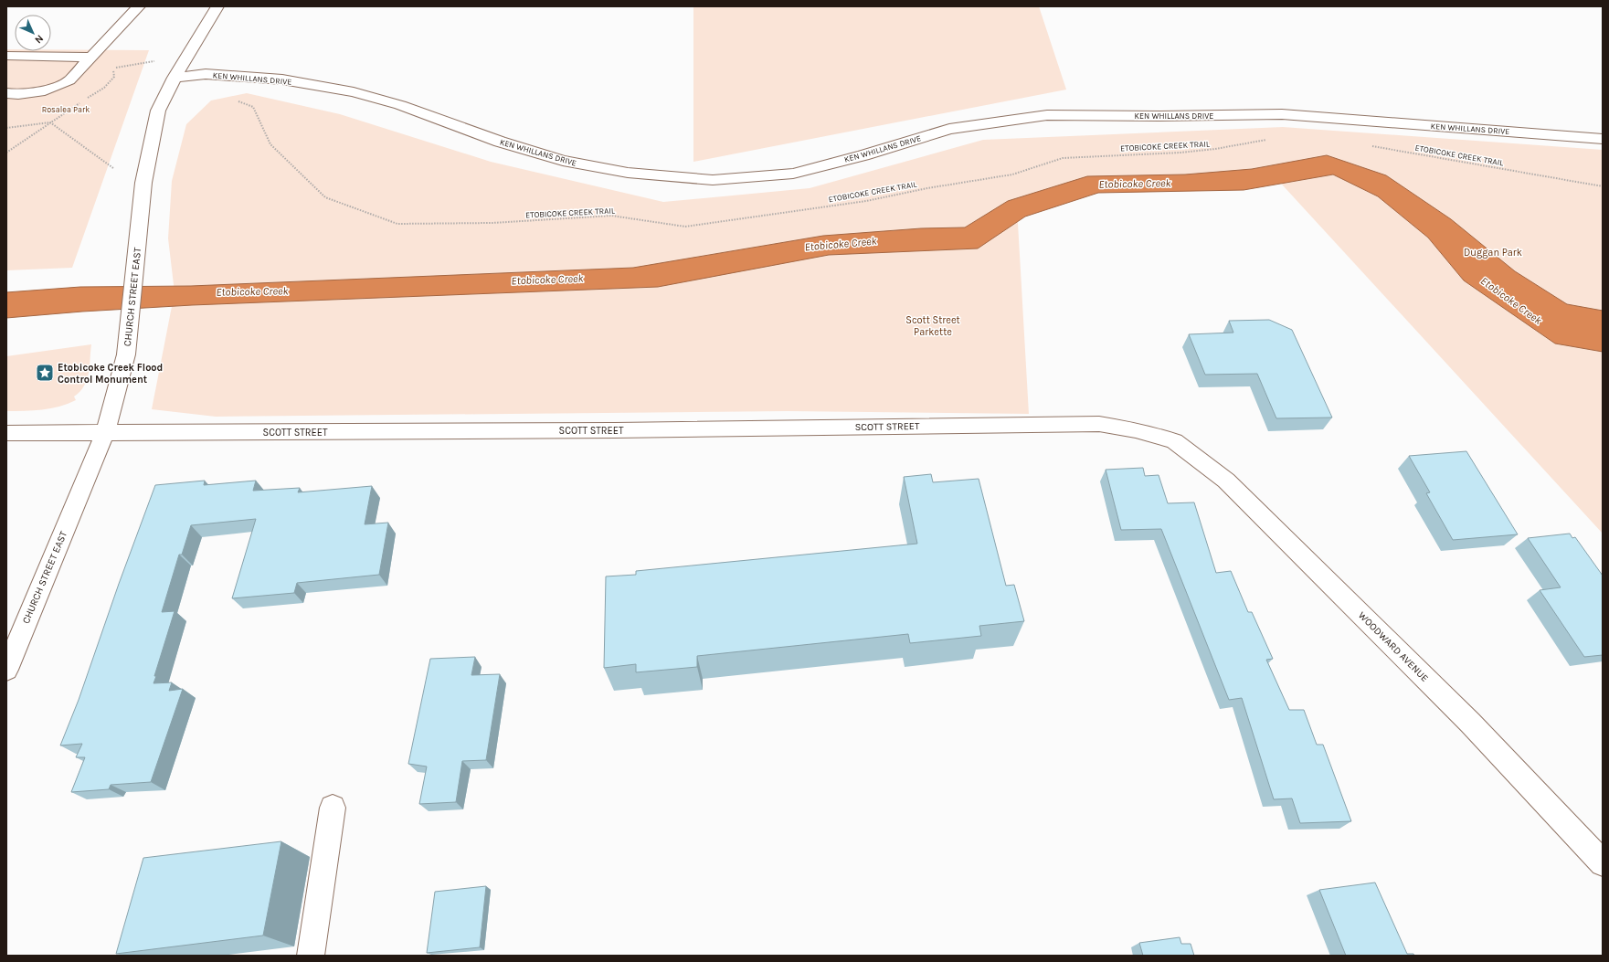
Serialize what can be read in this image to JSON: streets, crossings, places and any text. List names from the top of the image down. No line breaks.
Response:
{"streets":{"street":["KEN WHILLANS DRIVE","CHURCH STREET EAST","SCOTT STREET","WOODWARD AVENUE"],"path":["ETOBICOKE CREEK TRAIL"]},"crossings":[["KEN WHILLANS DRIVE","CHURCH STREET EAST"],["CHURCH STREET EAST","SCOTT STREET"],["SCOTT STREET","WOODWARD AVENUE"]],"water":["Etobicoke Creek"],"parks":["Rosalea Park","Duggan Park","Scott Street Parkette"],"places":{"place":["Etobicoke Creek Flood Control Monument"]},"north":"bottom right"}
